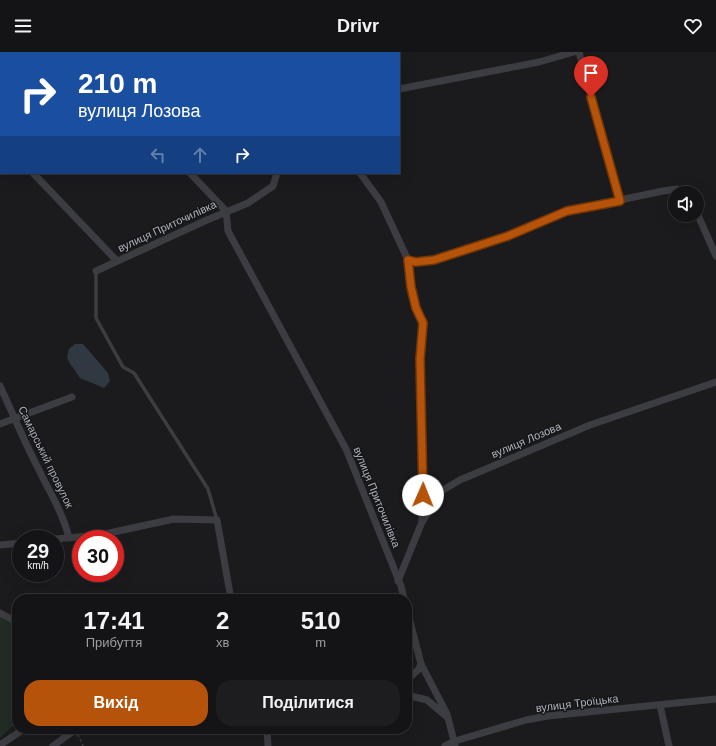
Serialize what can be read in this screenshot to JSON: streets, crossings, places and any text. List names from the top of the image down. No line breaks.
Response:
{"streets":{"street":["вулиця Приточилівка","вулиця Лозова","Самарський провулок","вулиця Троїцька"]},"crossings":[["вулиця Приточилівка","вулиця Лозова"]],"page":{"header":"Drivr","turn":["210 m","вулиця Лозова"],"speed":"29 km/h","limit":"30","eta":["17:41","Прибуття","2","хв","510","m"],"buttons":["Вихід","Поділитися"]}}
